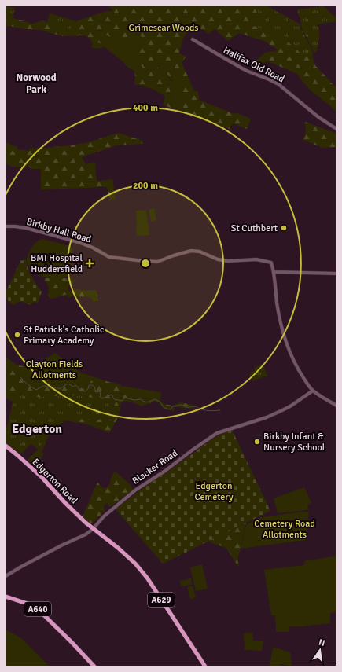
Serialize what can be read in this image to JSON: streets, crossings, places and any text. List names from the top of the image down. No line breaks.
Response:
{"streets":{"highway":["Edgerton Road","A629","A640"],"street":["Halifax Old Road","Birkby Hall Road","Blacker Road"]},"crossings":[["Blacker Road","Edgerton Road"],["Blacker Road","A629"],["Edgerton Road","A629"]],"districts":["Norwood Park","Edgerton"],"parks":["Grimescar Woods","Clayton Fields Allotments","Edgerton Cemetery","Cemetery Road Allotments"],"places":{"other":["St Cuthbert","St Patrick's Catholic Primary Academy","Birkby Infant & Nursery School"],"health":["BMI Hospital Huddersfield"]},"north":"top","rings":["400 m","200 m"]}
